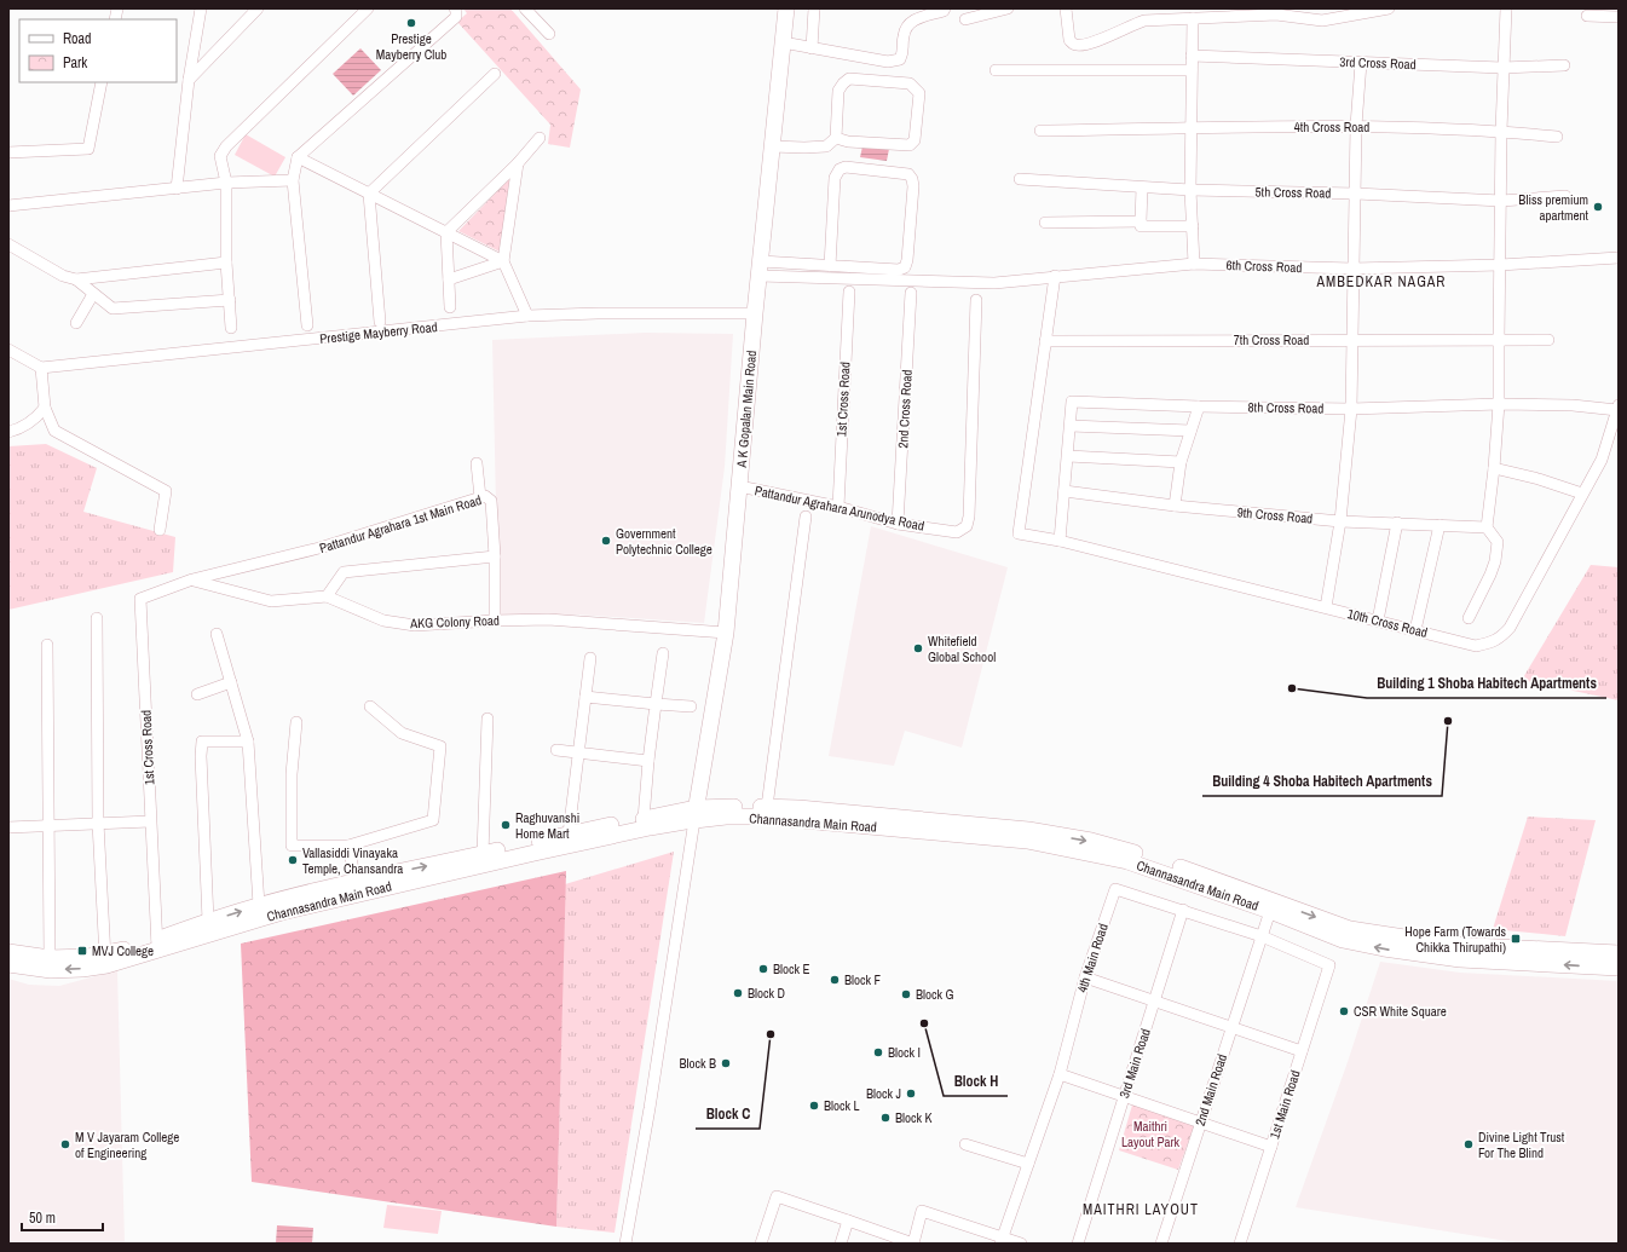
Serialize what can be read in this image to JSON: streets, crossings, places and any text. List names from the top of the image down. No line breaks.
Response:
{"streets":{"main road":["A K Gopalan Main Road","Channasandra Main Road"],"street":["3rd Cross Road","4th Cross Road","5th Cross Road","6th Cross Road","Prestige Mayberry Road","7th Cross Road","1st Cross Road","8th Cross Road","2nd Cross Road","Pattandur Agrahara Arunodya Road","9th Cross Road","Pattandur Agrahara 1st Main Road","AKG Colony Road","10th Cross Road","4th Main Road","3rd Main Road","2nd Main Road","1st Main Road"]},"crossings":[["6th Cross Road","A K Gopalan Main Road"],["Prestige Mayberry Road","A K Gopalan Main Road"],["7th Cross Road","10th Cross Road"],["1st Cross Road","Pattandur Agrahara Arunodya Road"],["1st Cross Road","Pattandur Agrahara 1st Main Road"],["1st Cross Road","AKG Colony Road"],["1st Cross Road","Channasandra Main Road"],["8th Cross Road","10th Cross Road"],["A K Gopalan Main Road","Pattandur Agrahara Arunodya Road"],["A K Gopalan Main Road","AKG Colony Road"],["A K Gopalan Main Road","Channasandra Main Road"],["2nd Cross Road","Pattandur Agrahara Arunodya Road"],["Pattandur Agrahara 1st Main Road","AKG Colony Road"],["Channasandra Main Road","2nd Main Road"],["4th Main Road","3rd Main Road"],["4th Main Road","2nd Main Road"],["4th Main Road","1st Main Road"]],"districts":["AMBEDKAR NAGAR","MAITHRI LAYOUT"],"parks":["Maithri Layout Park"],"places":{"other":["Prestige Mayberry Club","Bliss premium apartment","Government Polytechnic College","Whitefield Global School","Building 1 Shoba Habitech Apartments","Building 4 Shoba Habitech Apartments","Raghuvanshi Home Mart","Vallasiddi Vinayaka Temple, Chansandra","Block E","Block F","Block D","Block G","CSR White Square","Block H","Block C","Block I","Block B","Block J","Block L","Block K","M V Jayaram College of Engineering","Divine Light Trust For The Blind"],"transit":["Hope Farm (Towards Chikka Thirupathi)","MVJ College"]},"legend":["Road","Park"],"scale_bar":"50 m"}
